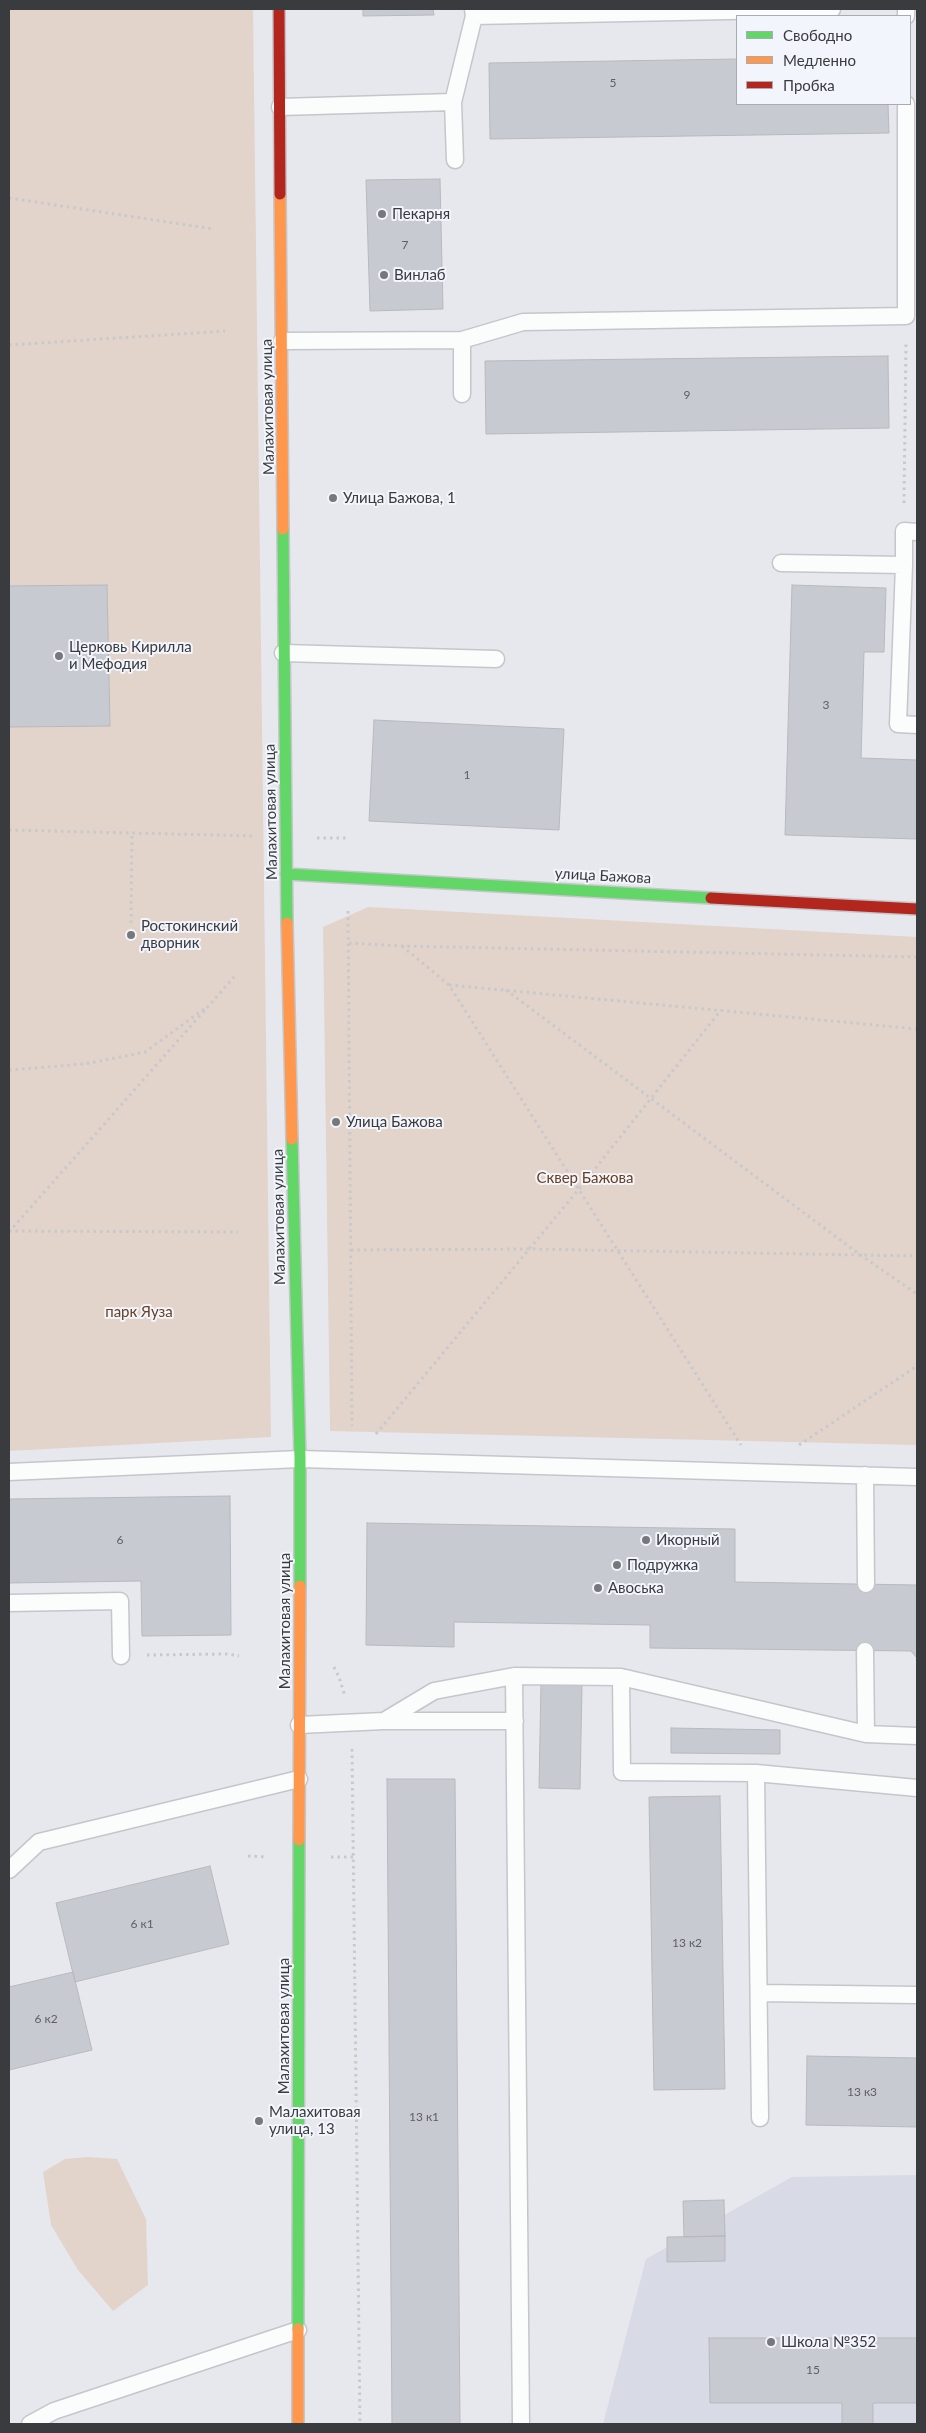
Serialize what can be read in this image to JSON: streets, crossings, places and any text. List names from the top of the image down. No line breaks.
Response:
{"streets":{"street":["Малахитовая улица","улица Бажова"]},"crossings":[["Малахитовая улица","улица Бажова"]],"parks":["Сквер Бажова","парк Яуза"],"places":["Пекарня","Винлаб","Улица Бажова, 1","Церковь Кирилла и Мефодия","Ростокинский дворник","Улица Бажова","Икорный","Подружка","Авоська","Малахитовая улица, 13","Школа №352"],"house_numbers":["5","7","9","3","1","6","6 к1","13 к2","6 к2","13 к3","13 к1","15"],"legend":["Свободно","Медленно","Пробка"]}
